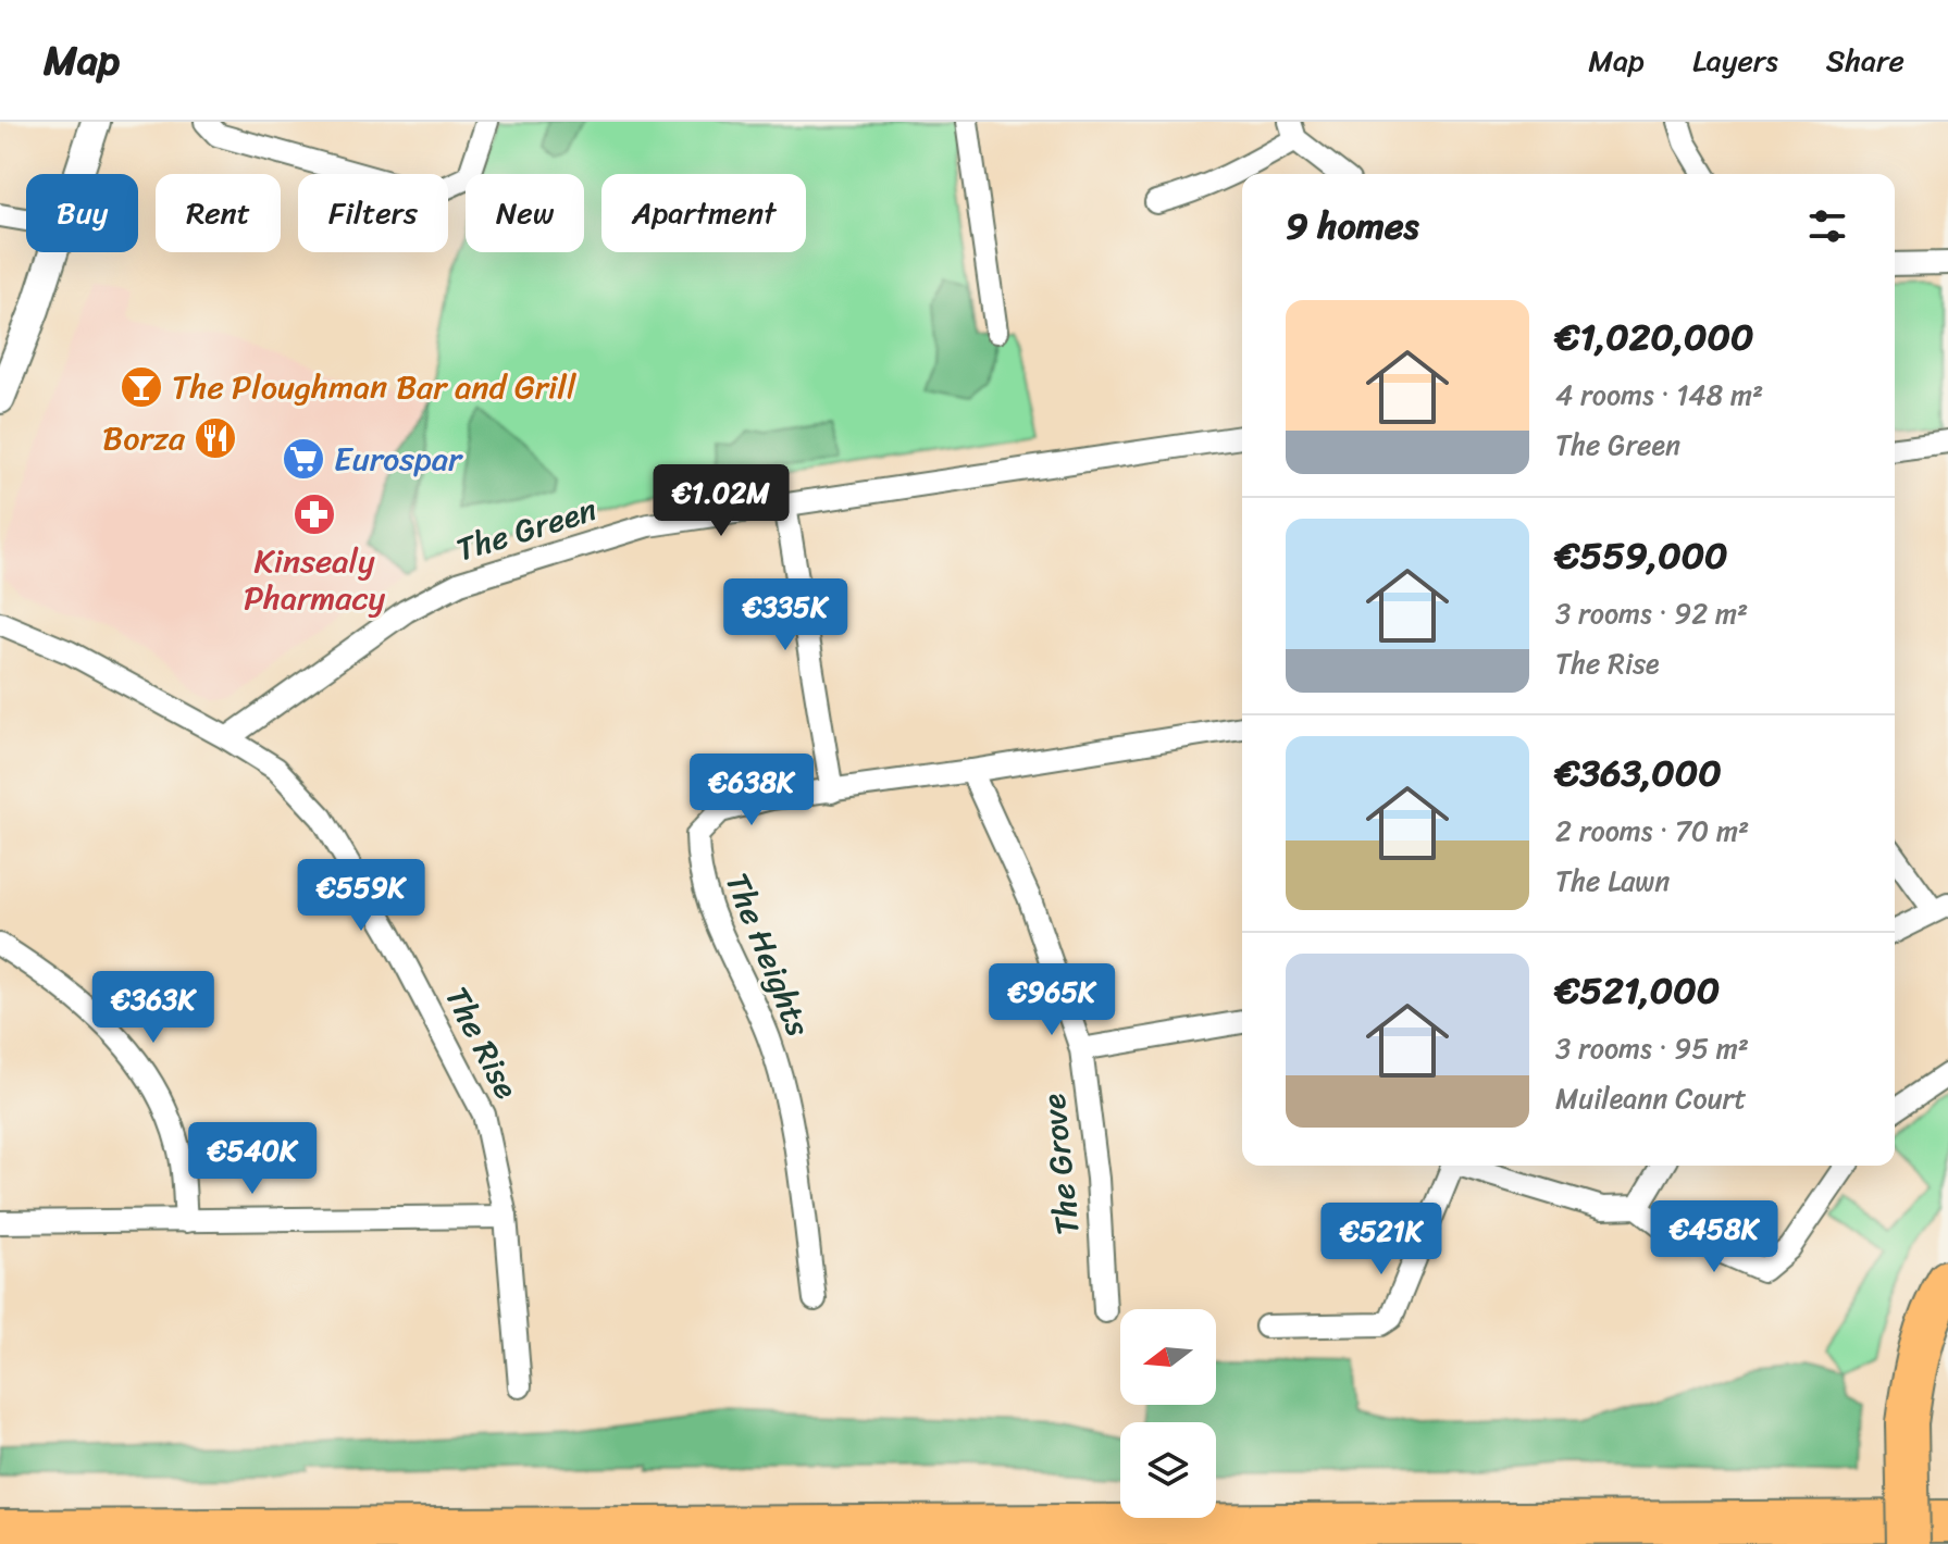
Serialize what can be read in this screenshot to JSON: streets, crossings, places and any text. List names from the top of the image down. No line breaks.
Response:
{"streets":{"street":["The Green","The Heights","The Rise","The Grove"]},"crossings":[["The Green","The Rise"],["The Heights","The Grove"]],"places":{"bar":["The Ploughman Bar and Grill"],"restaurant":["Borza"],"supermarket":["Eurospar"],"pharmacy":["Kinsealy Pharmacy"]},"north":"left","page":{"header":"Map","nav":["Map","Layers","Share"],"chip":["Buy","Rent","Filters","New","Apartment"],"heading":"9 homes","list":[{"name":"€1,020,000","note":"4 rooms · 148 m² · The Green"},{"name":"€559,000","note":"3 rooms · 92 m² · The Rise"},{"name":"€363,000","note":"2 rooms · 70 m² · The Lawn"},{"name":"€521,000","note":"3 rooms · 95 m² · Muileann Court"}],"price":["€1.02M","€335K","€638K","€559K","€965K","€363K","€540K","€458K","€521K"]}}
